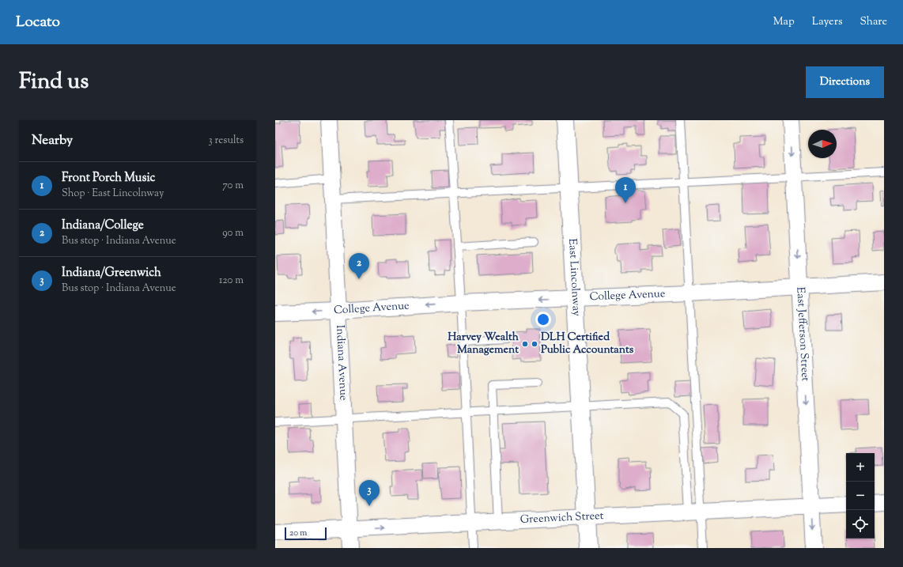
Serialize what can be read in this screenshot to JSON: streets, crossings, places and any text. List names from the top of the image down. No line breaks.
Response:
{"streets":{"main road":["East Lincolnway"],"street":["College Avenue","East Jefferson Street","Indiana Avenue","Greenwich Street"]},"crossings":[["East Lincolnway","College Avenue"],["East Lincolnway","Greenwich Street"],["College Avenue","East Jefferson Street"],["College Avenue","Indiana Avenue"],["East Jefferson Street","Greenwich Street"],["Indiana Avenue","Greenwich Street"]],"one_way":["College Avenue","East Jefferson Street"],"places":["Harvey Wealth Management","DLH Certified Public Accountants"],"scale_bar":"20 m","north":"right","page":{"header":"Locato","nav":["Map","Layers","Share"],"title":"Find us","buttons":"Directions","heading":["Nearby","3 results"],"list":[{"mark":"1","name":"Front Porch Music","note":"Shop · East Lincolnway","value":"70 m"},{"mark":"2","name":"Indiana/College","note":"Bus stop · Indiana Avenue","value":"90 m"},{"mark":"3","name":"Indiana/Greenwich","note":"Bus stop · Indiana Avenue","value":"120 m"}],"pins":["1","2","3"],"map_buttons":["+","−"],"scale":"20 m"}}
